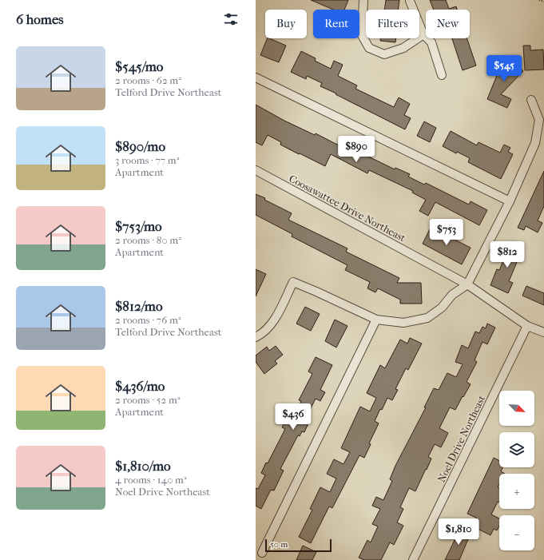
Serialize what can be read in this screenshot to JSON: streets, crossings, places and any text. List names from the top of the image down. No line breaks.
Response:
{"streets":{"street":["Coosawattee Drive Northeast","Noel Drive Northeast"]},"crossings":[["Coosawattee Drive Northeast","Noel Drive Northeast"]],"scale_bar":"50 m","north":"bottom right","page":{"heading":"6 homes","chip":["Buy","Rent","Filters","New"],"list":[{"name":"$545/mo","note":"2 rooms · 62 m² · Telford Drive Northeast"},{"name":"$890/mo","note":"3 rooms · 77 m² · Apartment"},{"name":"$753/mo","note":"2 rooms · 80 m² · Apartment"},{"name":"$812/mo","note":"2 rooms · 76 m² · Telford Drive Northeast"},{"name":"$436/mo","note":"2 rooms · 52 m² · Apartment"},{"name":"$1,810/mo","note":"4 rooms · 140 m² · Noel Drive Northeast"}],"price":["$545","$890","$753","$812","$436","$1,810"],"map_buttons":["+","−"],"scale":"50 m"}}
